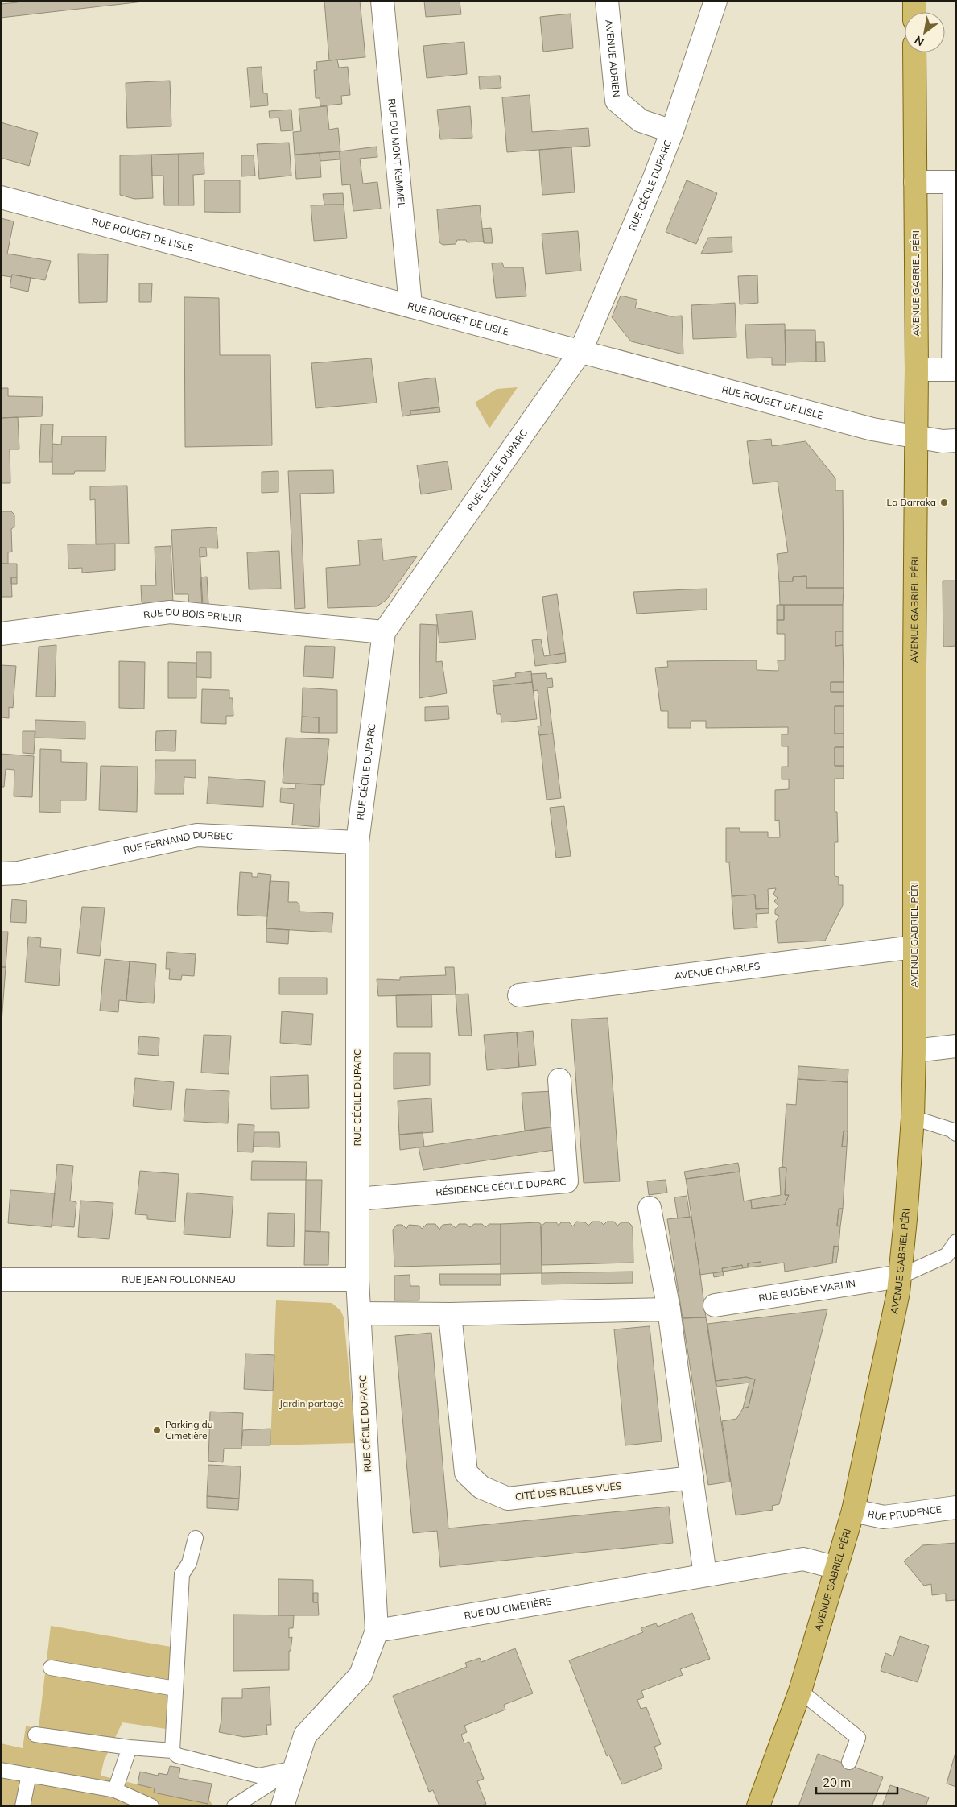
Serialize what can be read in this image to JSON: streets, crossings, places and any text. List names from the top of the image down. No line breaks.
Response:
{"streets":{"main road":["AVENUE GABRIEL PÉRI"],"street":["AVENUE ADRIEN","RUE DU MONT KEMMEL","RUE CÉCILE DUPARC","RUE ROUGET DE LISLE","RUE DU BOIS PRIEUR","RUE FERNAND DURBEC","AVENUE CHARLES","RÉSIDENCE CÉCILE DUPARC","RUE JEAN FOULONNEAU","RUE EUGÈNE VARLIN","CITÉ DES BELLES VUES","RUE PRUDENCE","RUE DU CIMETIÈRE"]},"crossings":[["AVENUE ADRIEN","RUE CÉCILE DUPARC"],["RUE DU MONT KEMMEL","RUE ROUGET DE LISLE"],["RUE CÉCILE DUPARC","RUE ROUGET DE LISLE"],["RUE CÉCILE DUPARC","RUE DU BOIS PRIEUR"],["RUE CÉCILE DUPARC","RUE FERNAND DURBEC"],["RUE CÉCILE DUPARC","RÉSIDENCE CÉCILE DUPARC"],["RUE CÉCILE DUPARC","RUE JEAN FOULONNEAU"],["RUE CÉCILE DUPARC","RUE DU CIMETIÈRE"],["RUE ROUGET DE LISLE","AVENUE GABRIEL PÉRI"],["AVENUE GABRIEL PÉRI","AVENUE CHARLES"],["AVENUE GABRIEL PÉRI","RUE EUGÈNE VARLIN"],["AVENUE GABRIEL PÉRI","RUE PRUDENCE"],["AVENUE GABRIEL PÉRI","RUE DU CIMETIÈRE"]],"parks":["Jardin partagé"],"places":["La Barraka","Parking du Cimetière"],"scale_bar":"20 m","north":"bottom left"}
